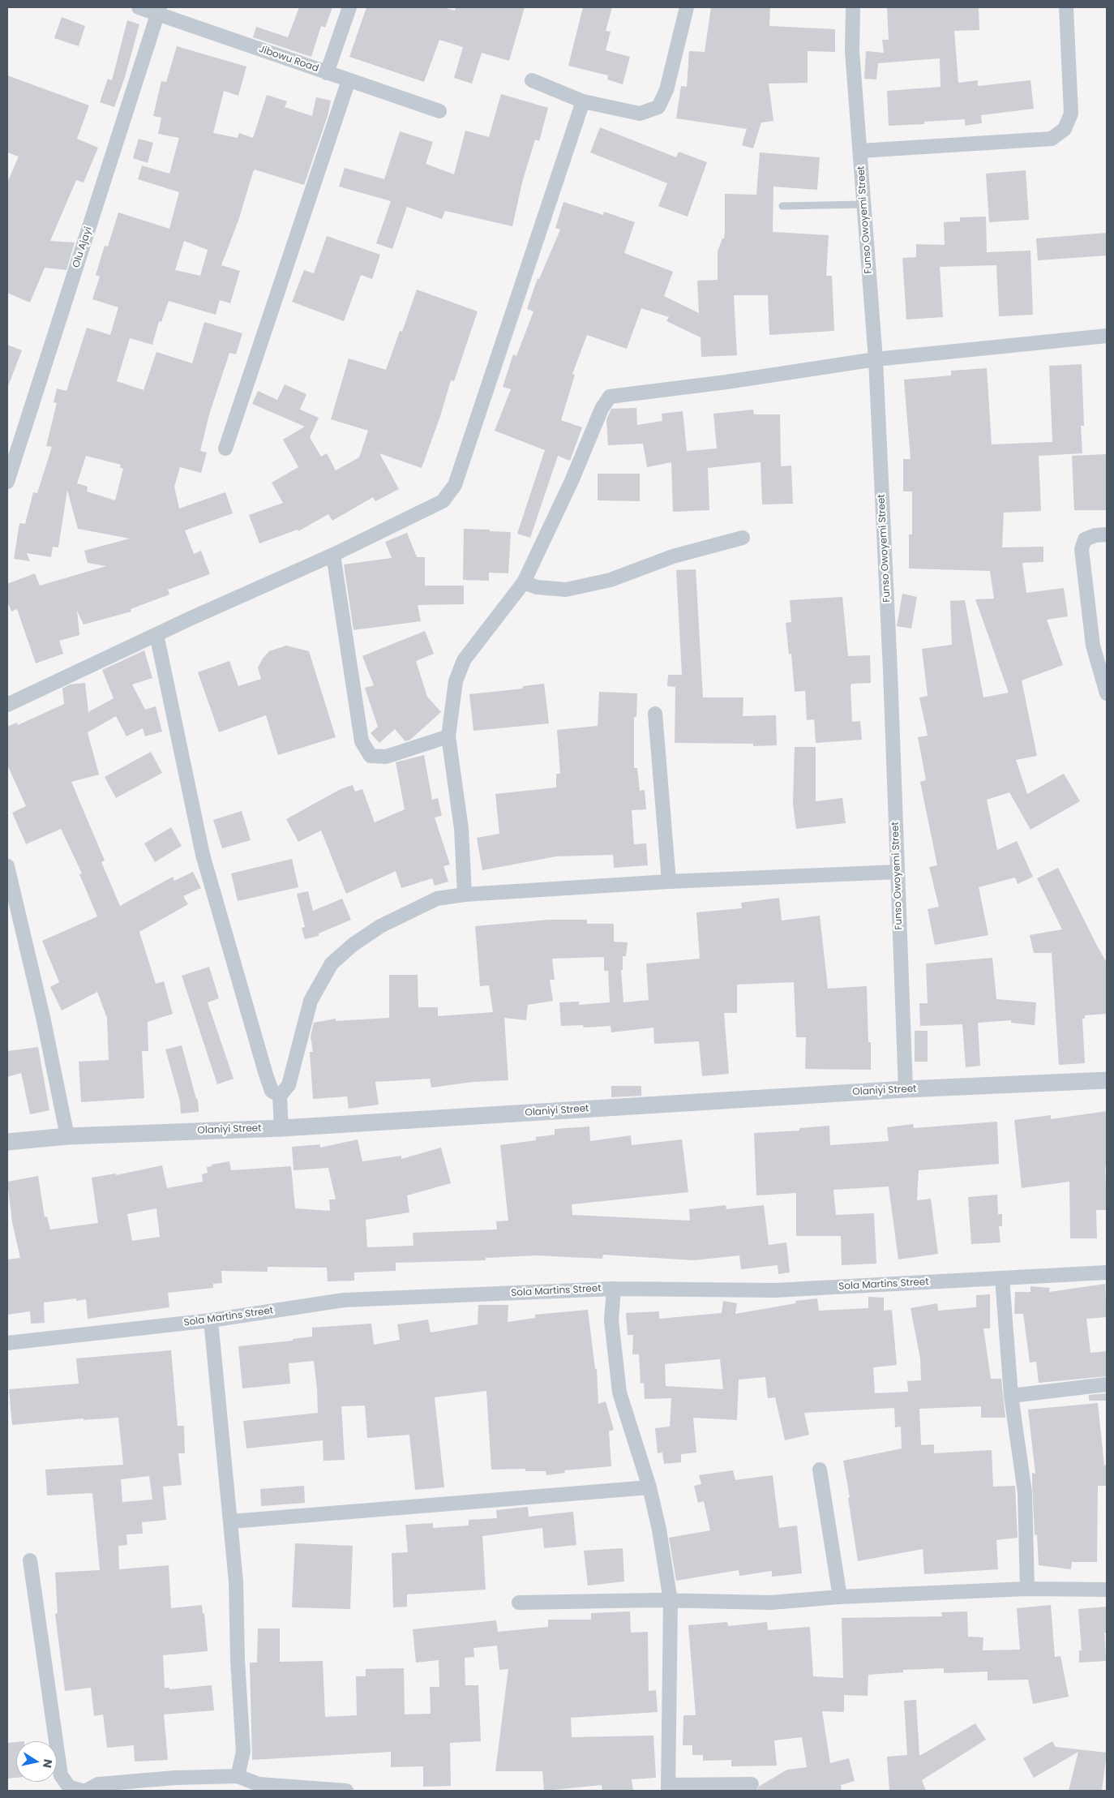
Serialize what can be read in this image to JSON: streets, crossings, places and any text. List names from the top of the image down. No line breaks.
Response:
{"streets":{"street":["Jibowu Road","Funso Owoyemi Street","Olu Ajayi","Olaniyi Street","Sola Martins Street"]},"crossings":[["Jibowu Road","Olu Ajayi"],["Funso Owoyemi Street","Olaniyi Street"]],"north":"right"}
